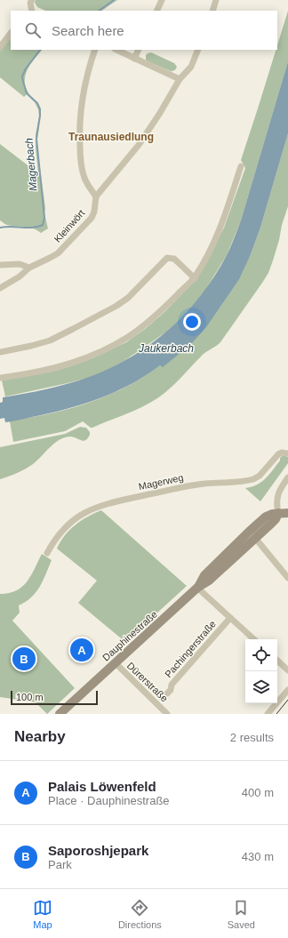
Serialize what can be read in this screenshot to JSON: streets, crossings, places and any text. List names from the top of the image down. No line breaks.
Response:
{"streets":{"main road":["Dauphinestraße"],"street":["Kleinwört","Magerweg","Pachingerstraße","Dürerstraße"]},"crossings":[["Dauphinestraße","Dürerstraße"]],"districts":["Traunausiedlung"],"water":["Magerbach","Jaukerbach"],"scale_bar":"100 m","page":{"search":"Search here","pins":["A","B"],"scale":"100 m","heading":["Nearby","2 results"],"list":[{"mark":"A","name":"Palais Löwenfeld","note":"Place · Dauphinestraße","value":"400 m"},{"mark":"B","name":"Saporoshjepark","note":"Park","value":"430 m"}],"nav":["Map","Directions","Saved"]}}
